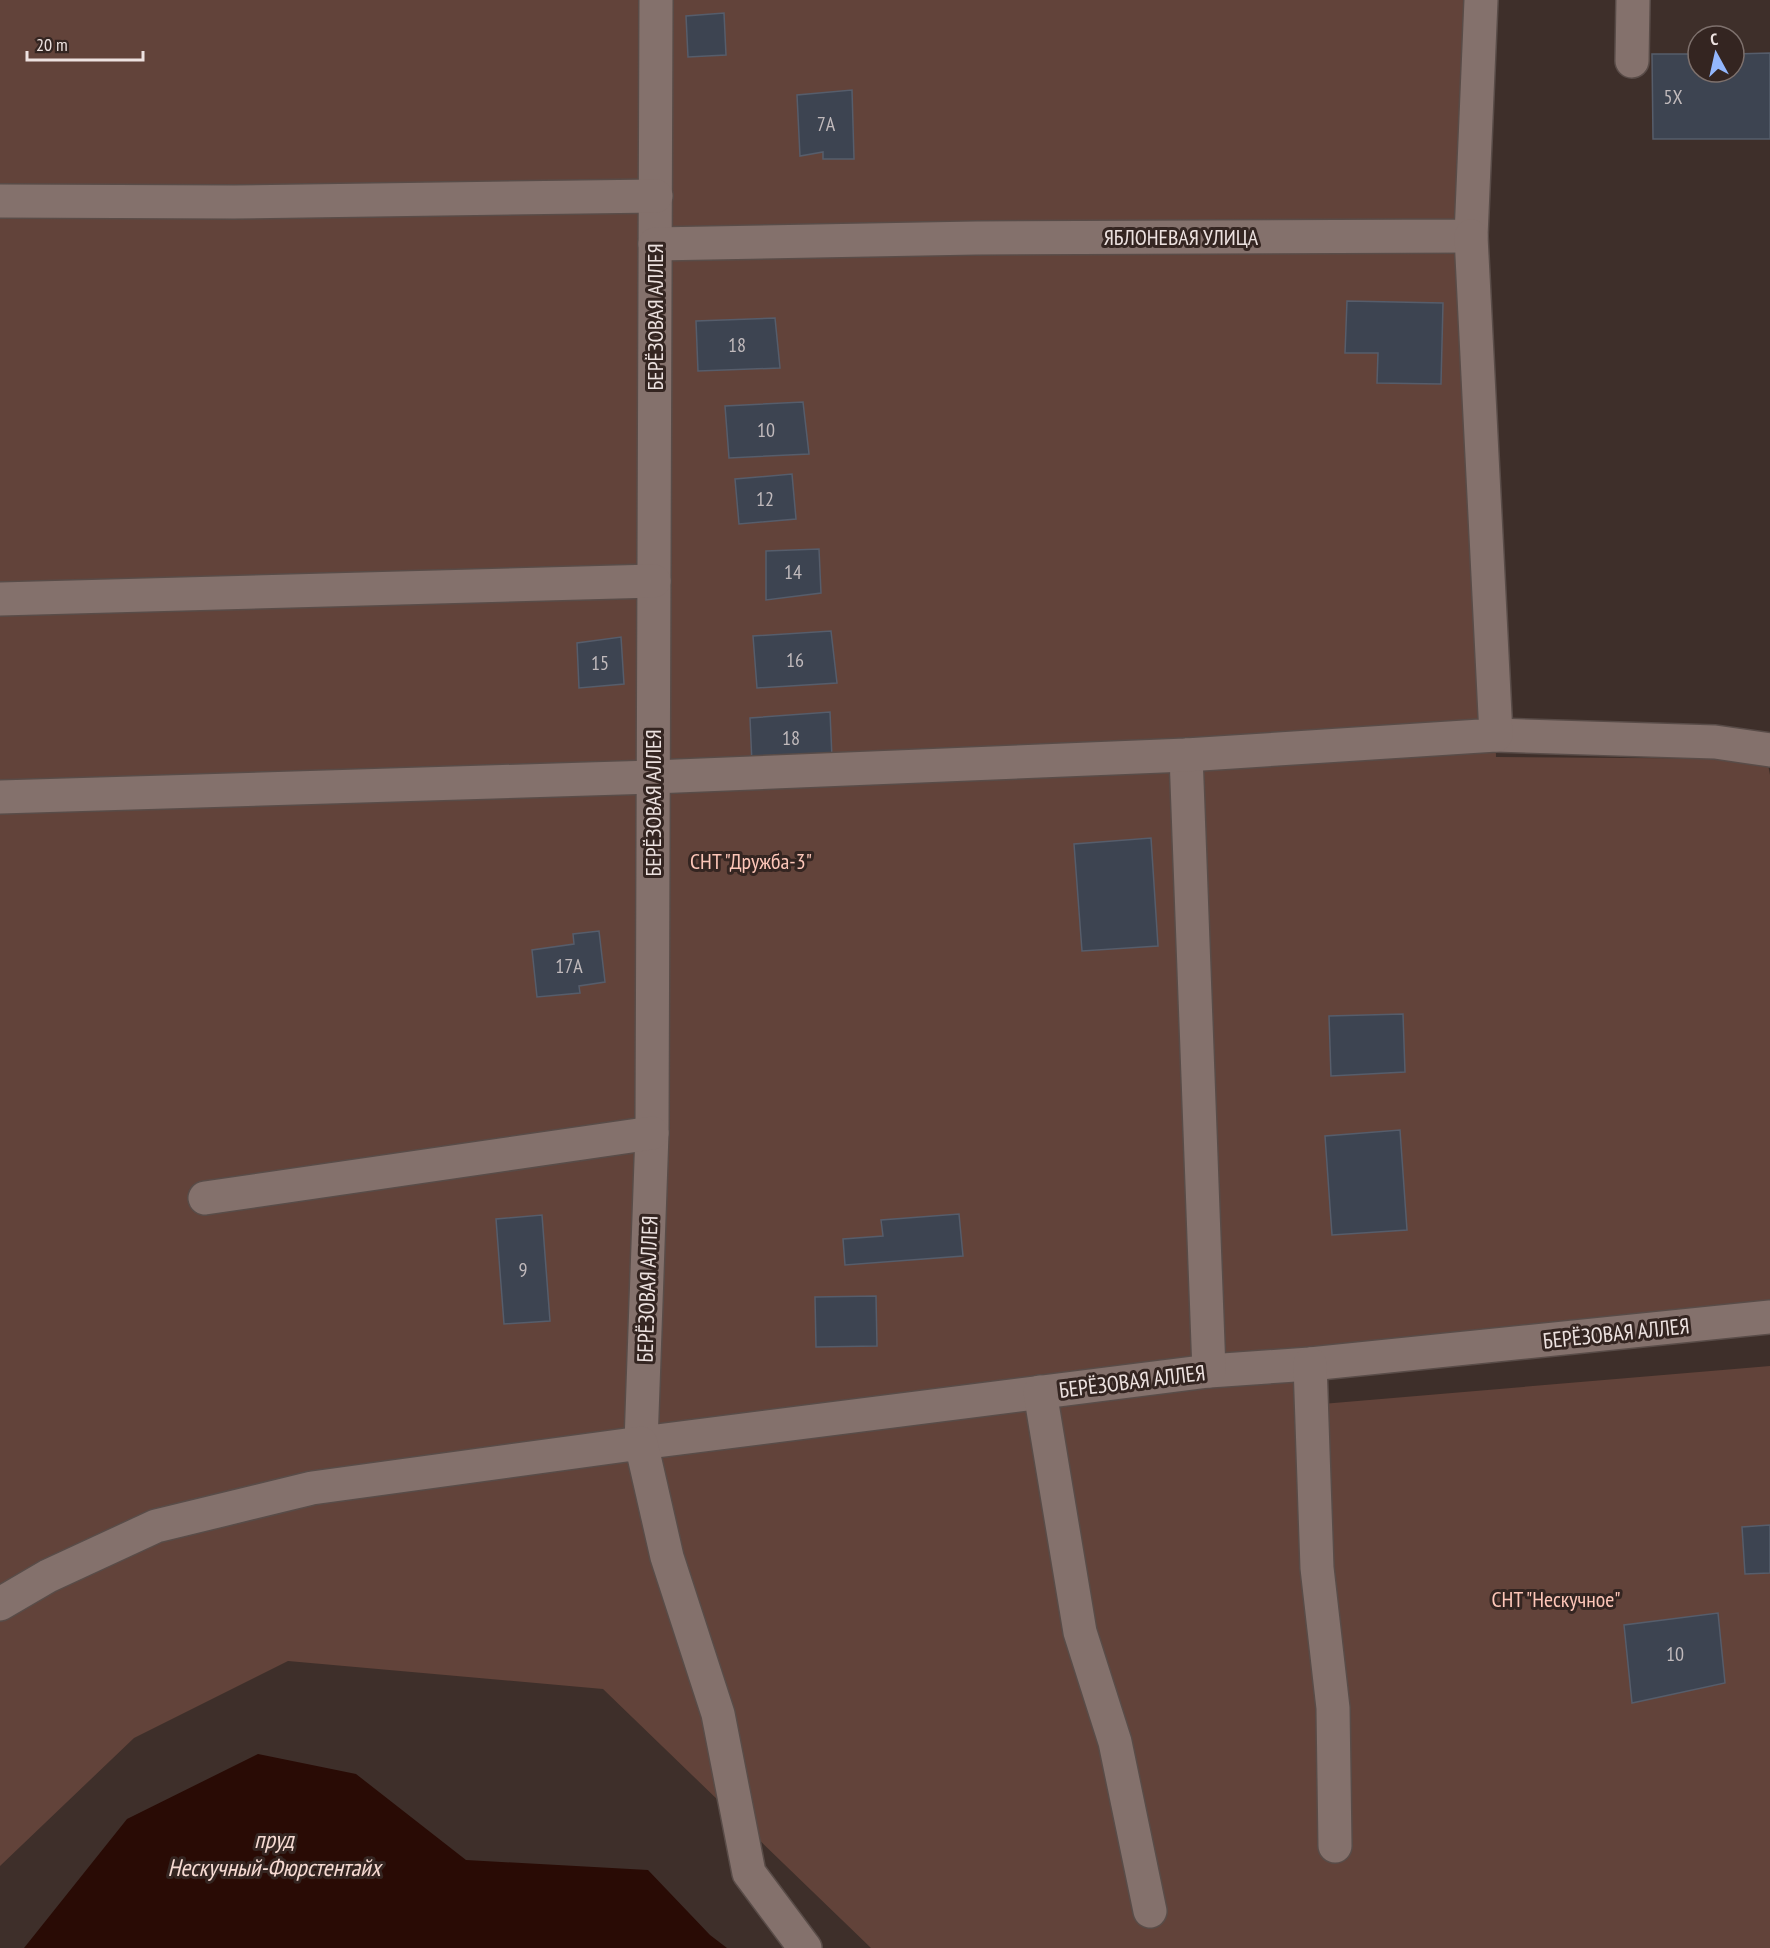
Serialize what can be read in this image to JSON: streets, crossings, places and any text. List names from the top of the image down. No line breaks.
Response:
{"streets":{"street":["ЯБЛОНЕВАЯ УЛИЦА","БЕРЁЗОВАЯ АЛЛЕЯ"]},"crossings":[["ЯБЛОНЕВАЯ УЛИЦА","БЕРЁЗОВАЯ АЛЛЕЯ"]],"water":["пруд Нескучный-Фюрстентайх"],"parks":["СНТ \"Дружба-3\"","СНТ \"Нескучное\""],"house_numbers":["5Х","7А","18","10","12","14","16","15","18","17А","9","10"],"scale_bar":"20 m","north":"top"}
